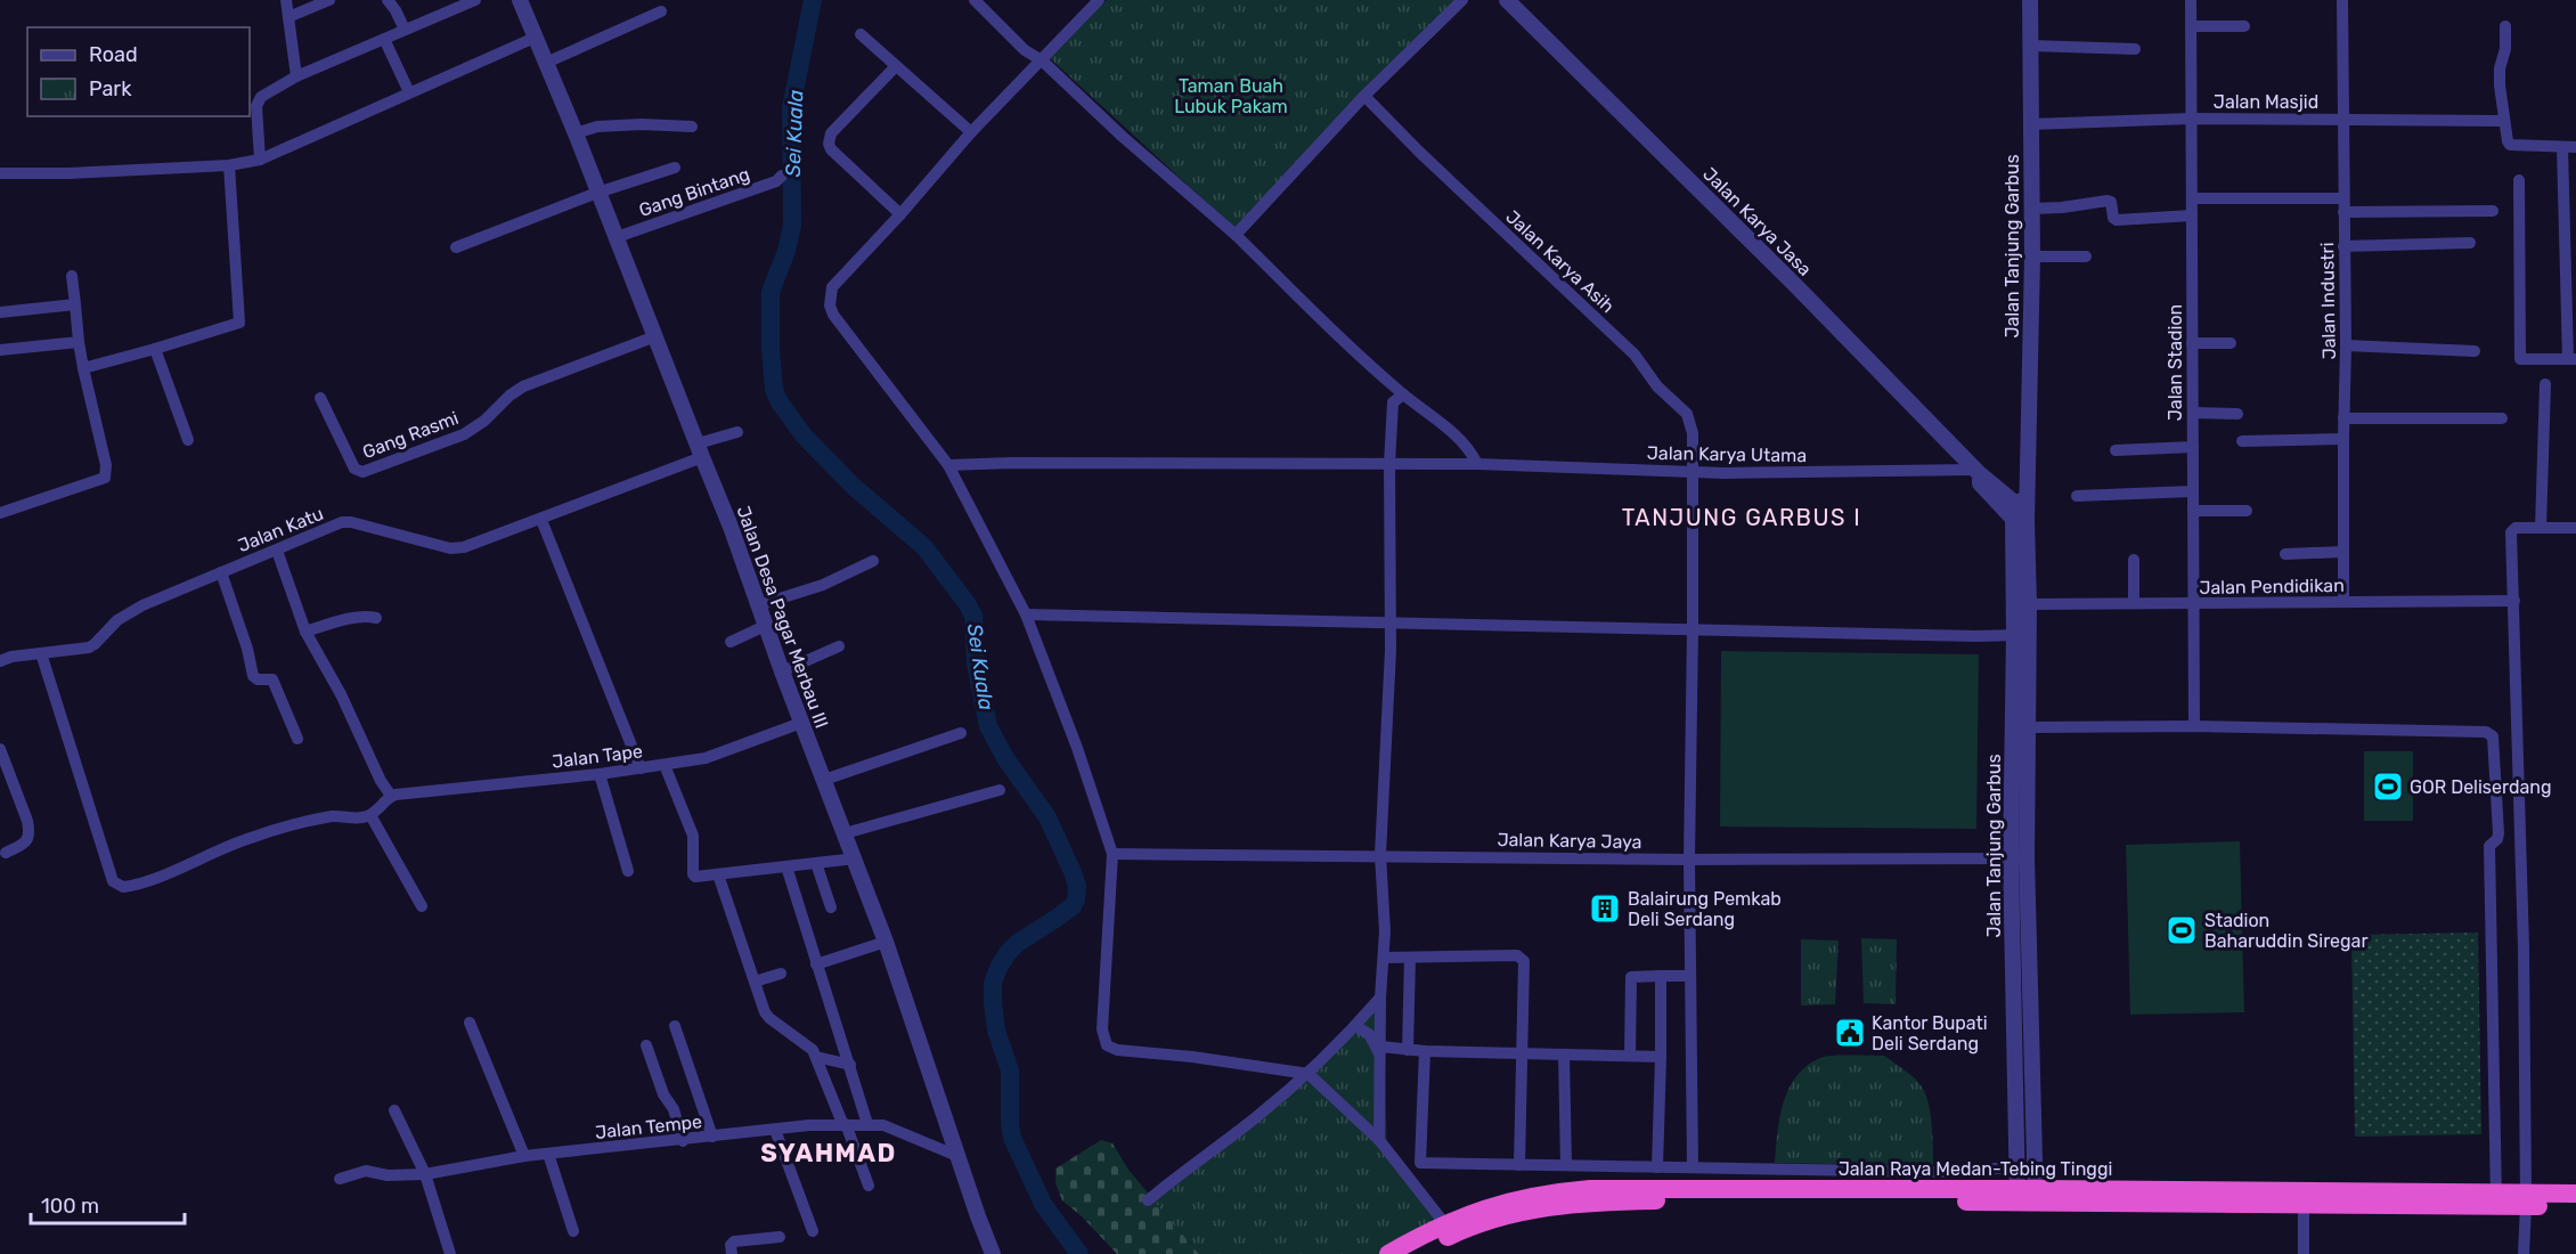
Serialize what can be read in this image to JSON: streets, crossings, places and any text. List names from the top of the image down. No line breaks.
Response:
{"streets":{"highway":["Jalan Raya Medan-Tebing Tinggi"],"street":["Jalan Masjid","Gang Bintang","Jalan Karya Jasa","Jalan Tanjung Garbus","Jalan Karya Asih","Jalan Industri","Jalan Stadion","Gang Rasmi","Jalan Karya Utama","Jalan Katu","Jalan Pendidikan","Jalan Desa Pagar Merbau III","Jalan Tape","Jalan Karya Jaya","Jalan Tempe"]},"crossings":[["Jalan Masjid","Jalan Tanjung Garbus"],["Jalan Masjid","Jalan Industri"],["Jalan Masjid","Jalan Stadion"],["Gang Bintang","Jalan Desa Pagar Merbau III"],["Jalan Karya Jasa","Jalan Tanjung Garbus"],["Jalan Karya Jasa","Jalan Karya Utama"],["Jalan Tanjung Garbus","Jalan Pendidikan"],["Jalan Tanjung Garbus","Jalan Karya Jaya"],["Jalan Tanjung Garbus","Jalan Raya Medan-Tebing Tinggi"],["Jalan Karya Asih","Jalan Karya Utama"],["Jalan Karya Asih","Jalan Karya Jaya"],["Jalan Industri","Jalan Pendidikan"],["Jalan Stadion","Jalan Pendidikan"],["Gang Rasmi","Jalan Desa Pagar Merbau III"],["Jalan Katu","Jalan Desa Pagar Merbau III"],["Jalan Desa Pagar Merbau III","Jalan Tape"],["Jalan Desa Pagar Merbau III","Jalan Tempe"]],"districts":["TANJUNG GARBUS I","SYAHMAD"],"water":["Sei Kuala"],"parks":["Taman Buah Lubuk Pakam"],"places":{"sports":["GOR Deliserdang","Stadion Baharuddin Siregar"],"building":["Balairung Pemkab Deli Serdang"],"public building":["Kantor Bupati Deli Serdang"]},"legend":["Road","Park"],"scale_bar":"100 m"}
